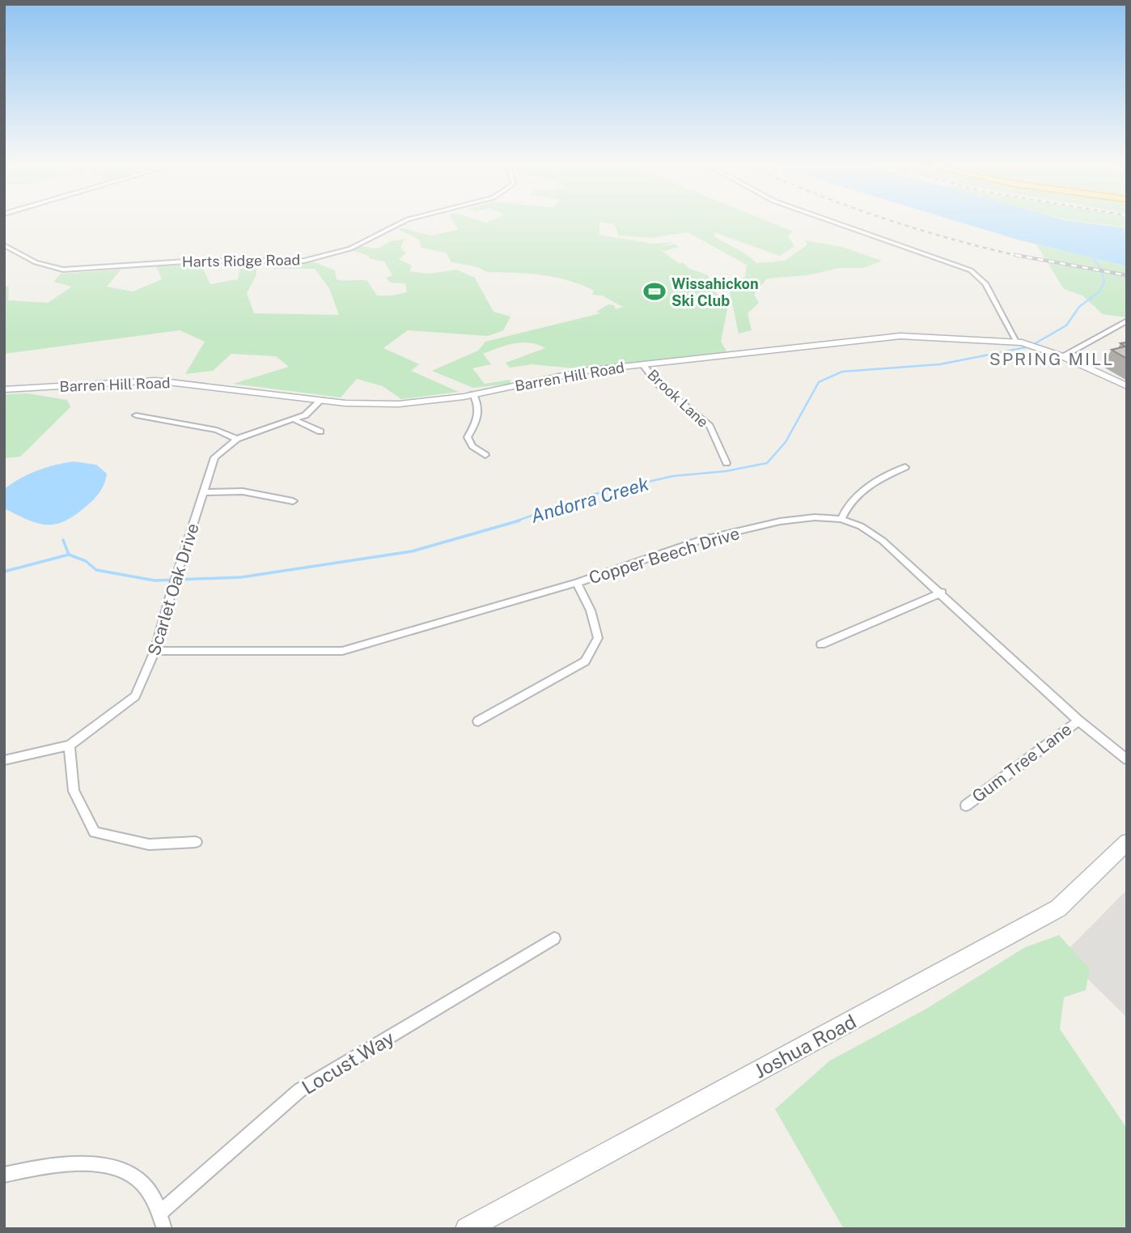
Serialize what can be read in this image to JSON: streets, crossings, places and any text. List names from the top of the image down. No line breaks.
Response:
{"streets":{"street":["Harts Ridge Road","Barren Hill Road","Brook Lane","Copper Beech Drive","Scarlet Oak Drive","Gum Tree Lane","Joshua Road","Locust Way"]},"crossings":[["Barren Hill Road","Brook Lane"],["Barren Hill Road","Scarlet Oak Drive"],["Copper Beech Drive","Scarlet Oak Drive"],["Copper Beech Drive","Gum Tree Lane"]],"districts":["SPRING MILL"],"water":["Andorra Creek"],"places":{"sports":["Wissahickon Ski Club"]}}
